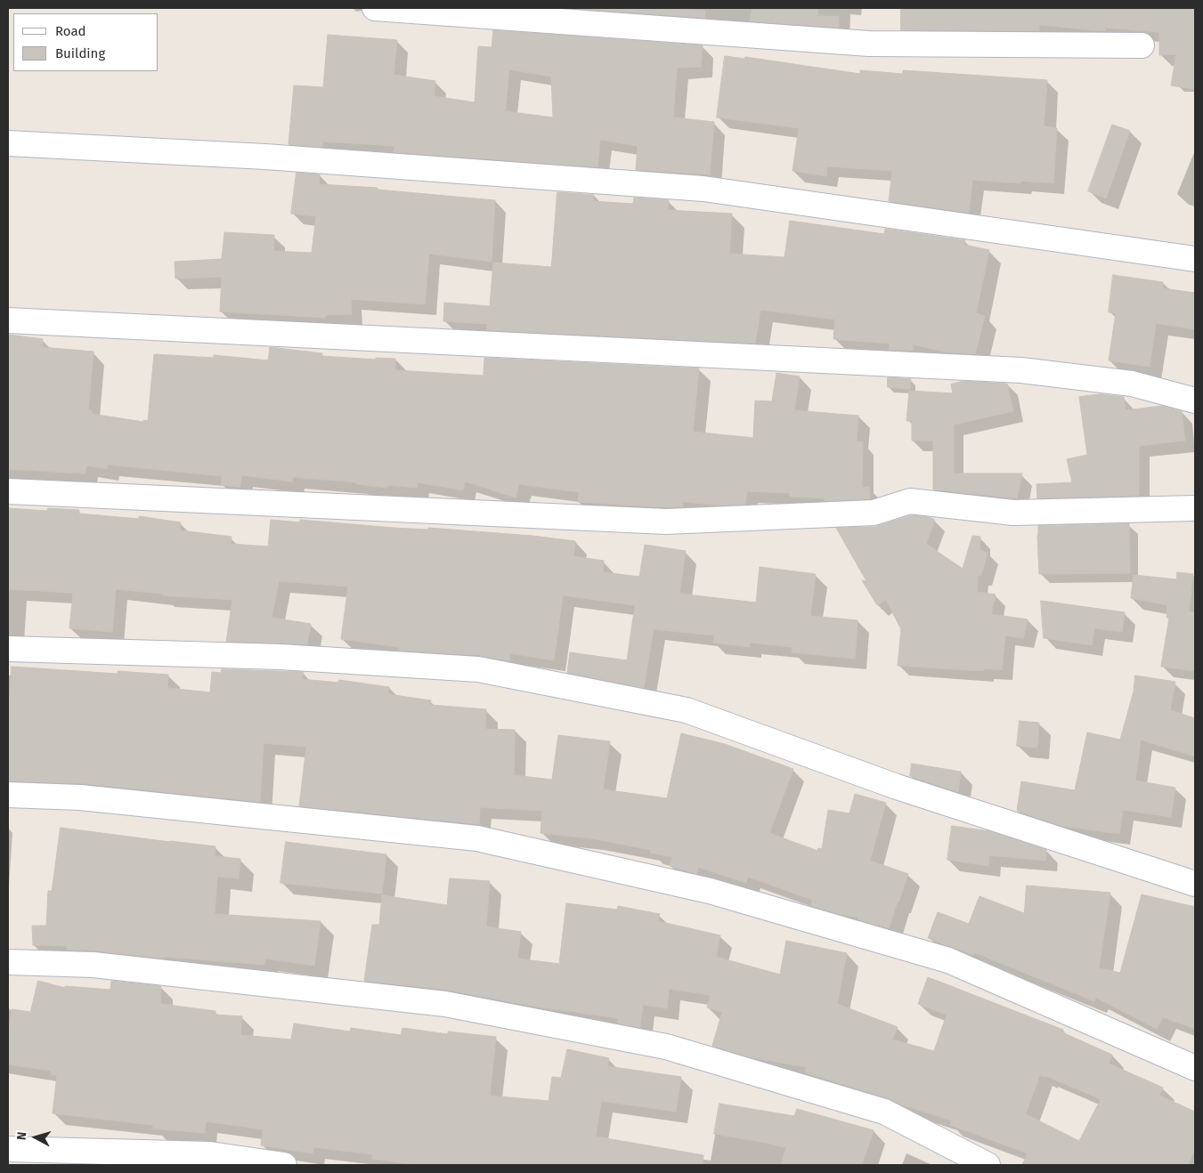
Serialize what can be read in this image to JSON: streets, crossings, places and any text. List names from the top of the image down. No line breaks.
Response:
{"legend":["Road","Building"],"north":"left"}
